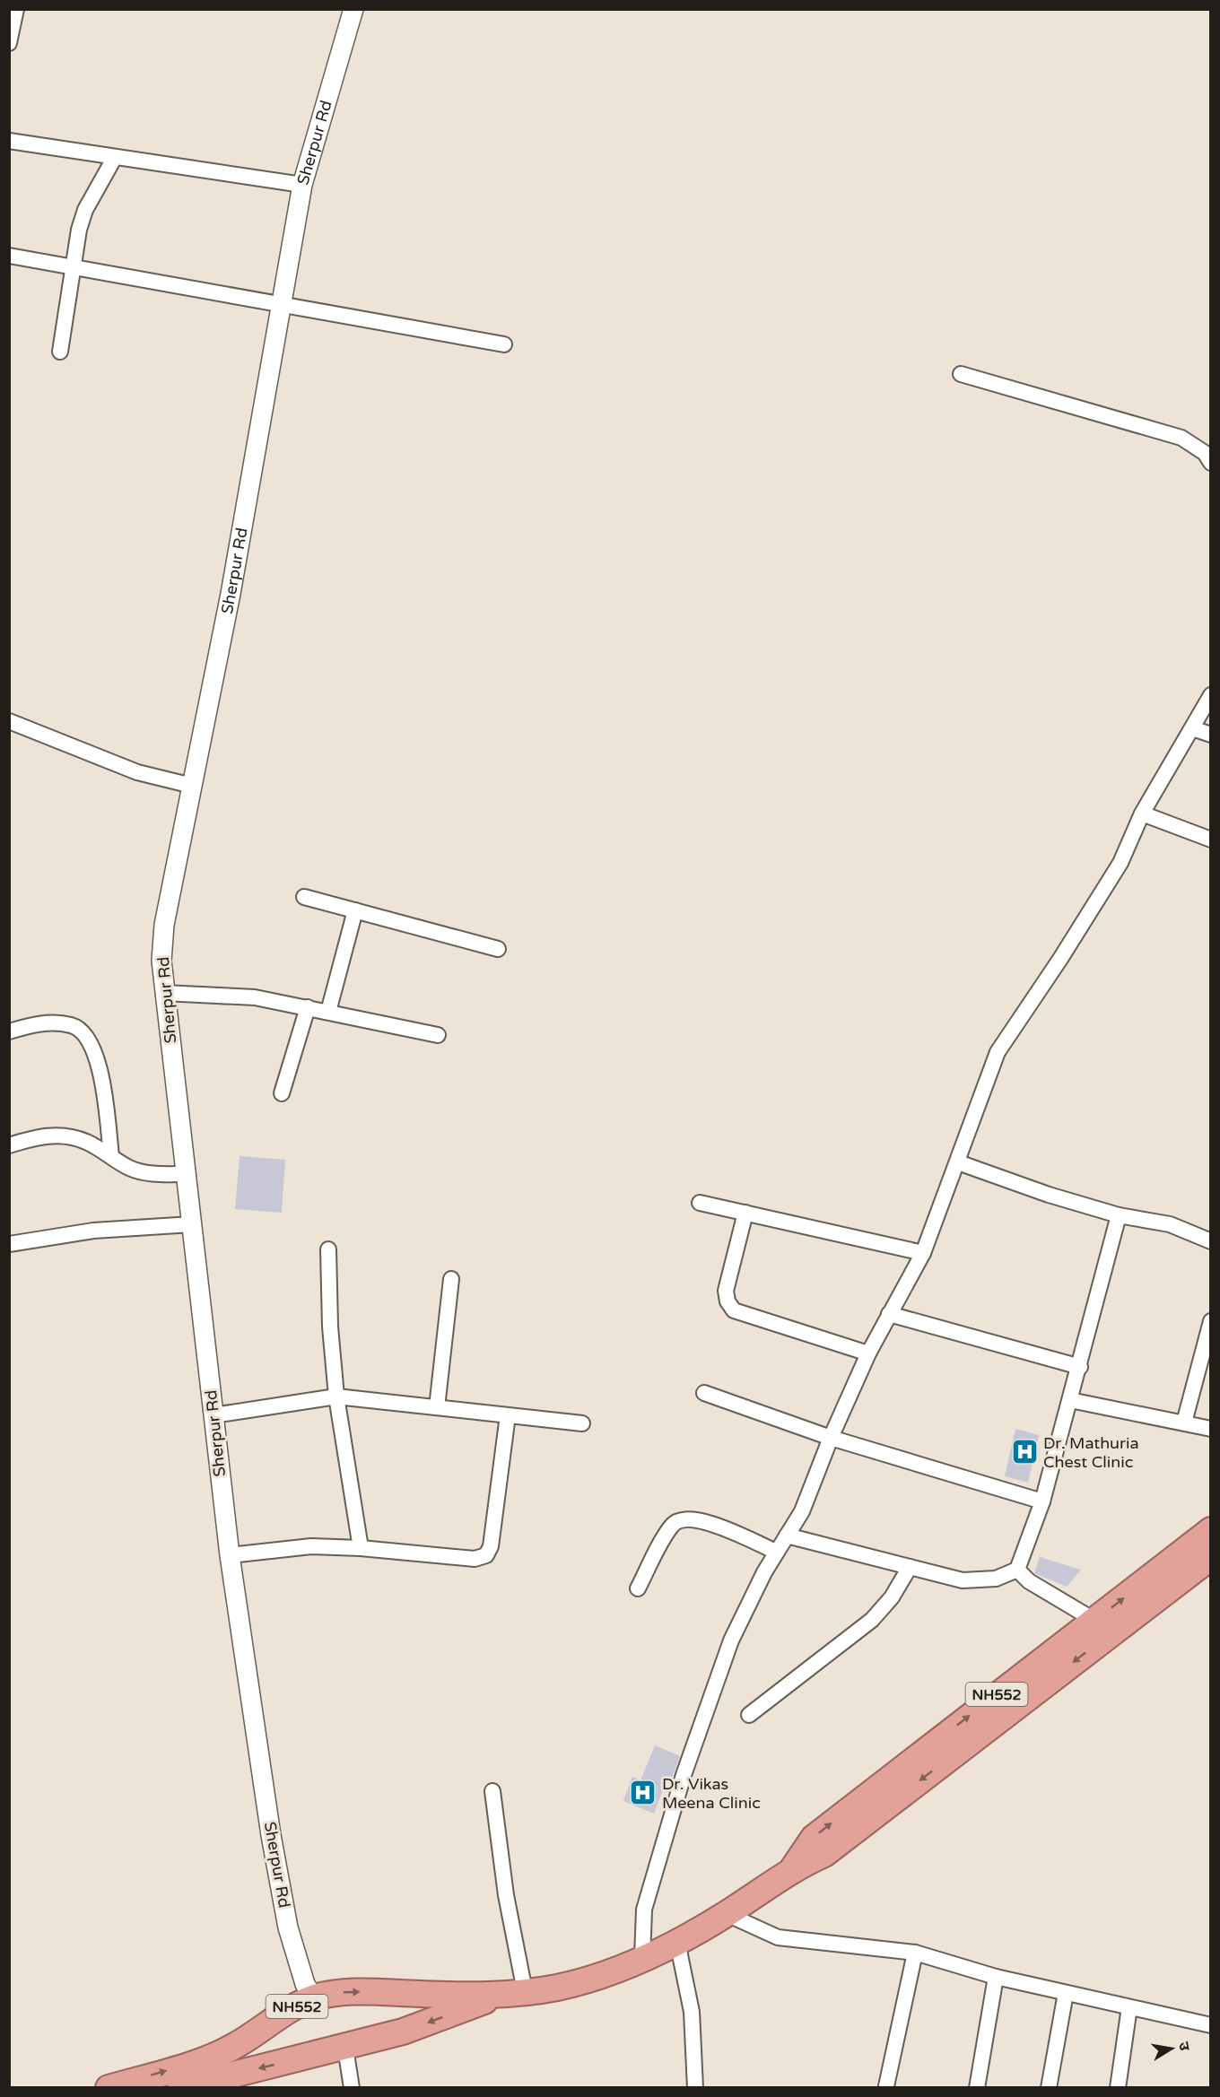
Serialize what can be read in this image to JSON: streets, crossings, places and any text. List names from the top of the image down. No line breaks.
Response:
{"streets":{"highway":["NH552"],"street":["Sherpur Rd"]},"crossings":[["Sherpur Rd","NH552"]],"places":{"hospital":["Dr. Mathuria Chest Clinic","Dr. Vikas Meena Clinic"]},"north":"right"}
